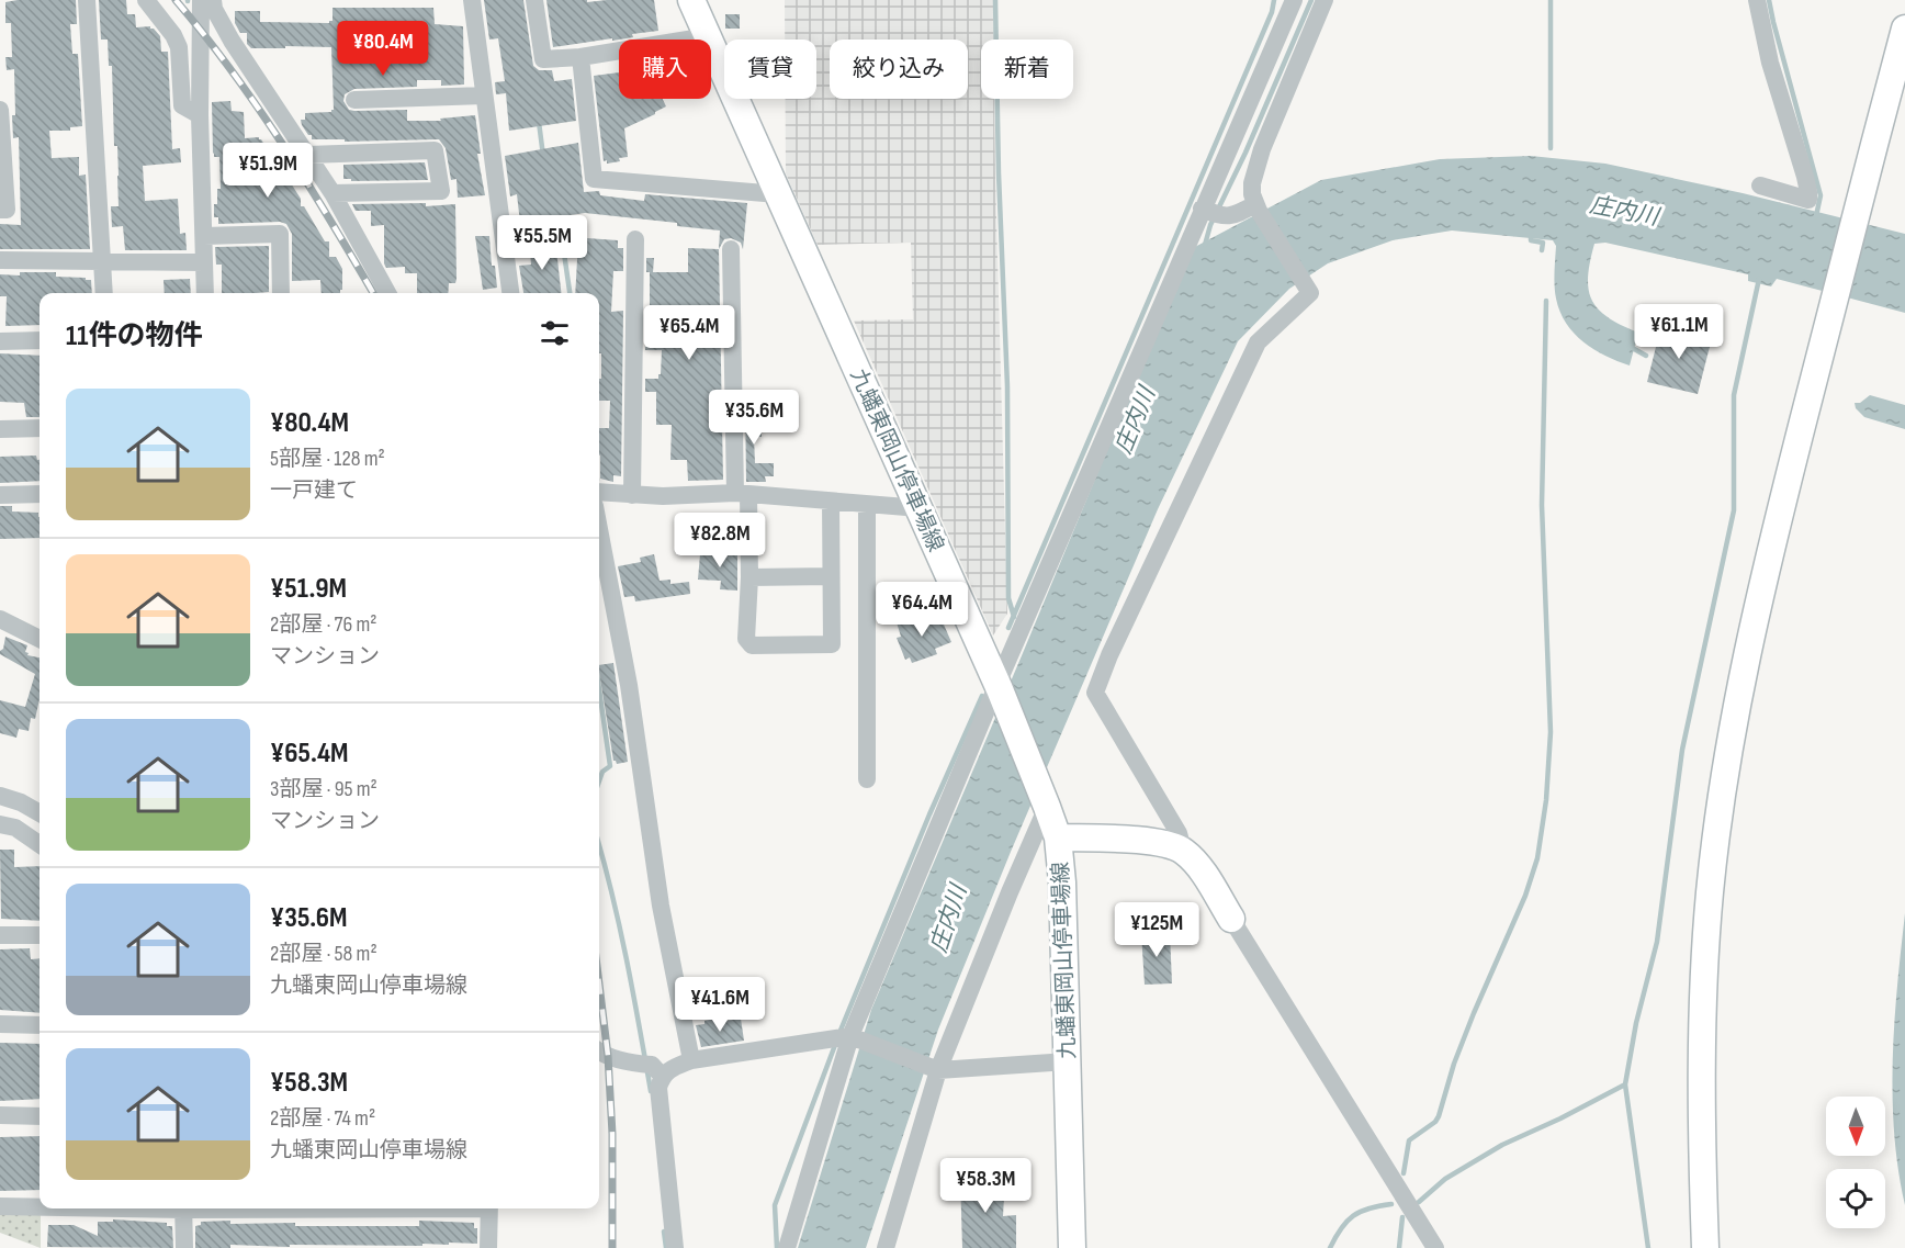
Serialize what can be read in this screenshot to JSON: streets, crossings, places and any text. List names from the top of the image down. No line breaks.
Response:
{"streets":{"street":["九蟠東岡山停車場線"]},"water":["庄内川"],"north":"bottom","page":{"price":["¥80.4M","¥51.9M","¥55.5M","¥61.1M","¥65.4M","¥35.6M","¥82.8M","¥64.4M","¥125M","¥41.6M","¥58.3M"],"chip":["購入","賃貸","絞り込み","新着"],"heading":"11件の物件","list":[{"name":"¥80.4M","note":"5部屋 · 128 m² · 一戸建て"},{"name":"¥51.9M","note":"2部屋 · 76 m² · マンション"},{"name":"¥65.4M","note":"3部屋 · 95 m² · マンション"},{"name":"¥35.6M","note":"2部屋 · 58 m² · 九蟠東岡山停車場線"},{"name":"¥58.3M","note":"2部屋 · 74 m² · 九蟠東岡山停車場線"}]}}
